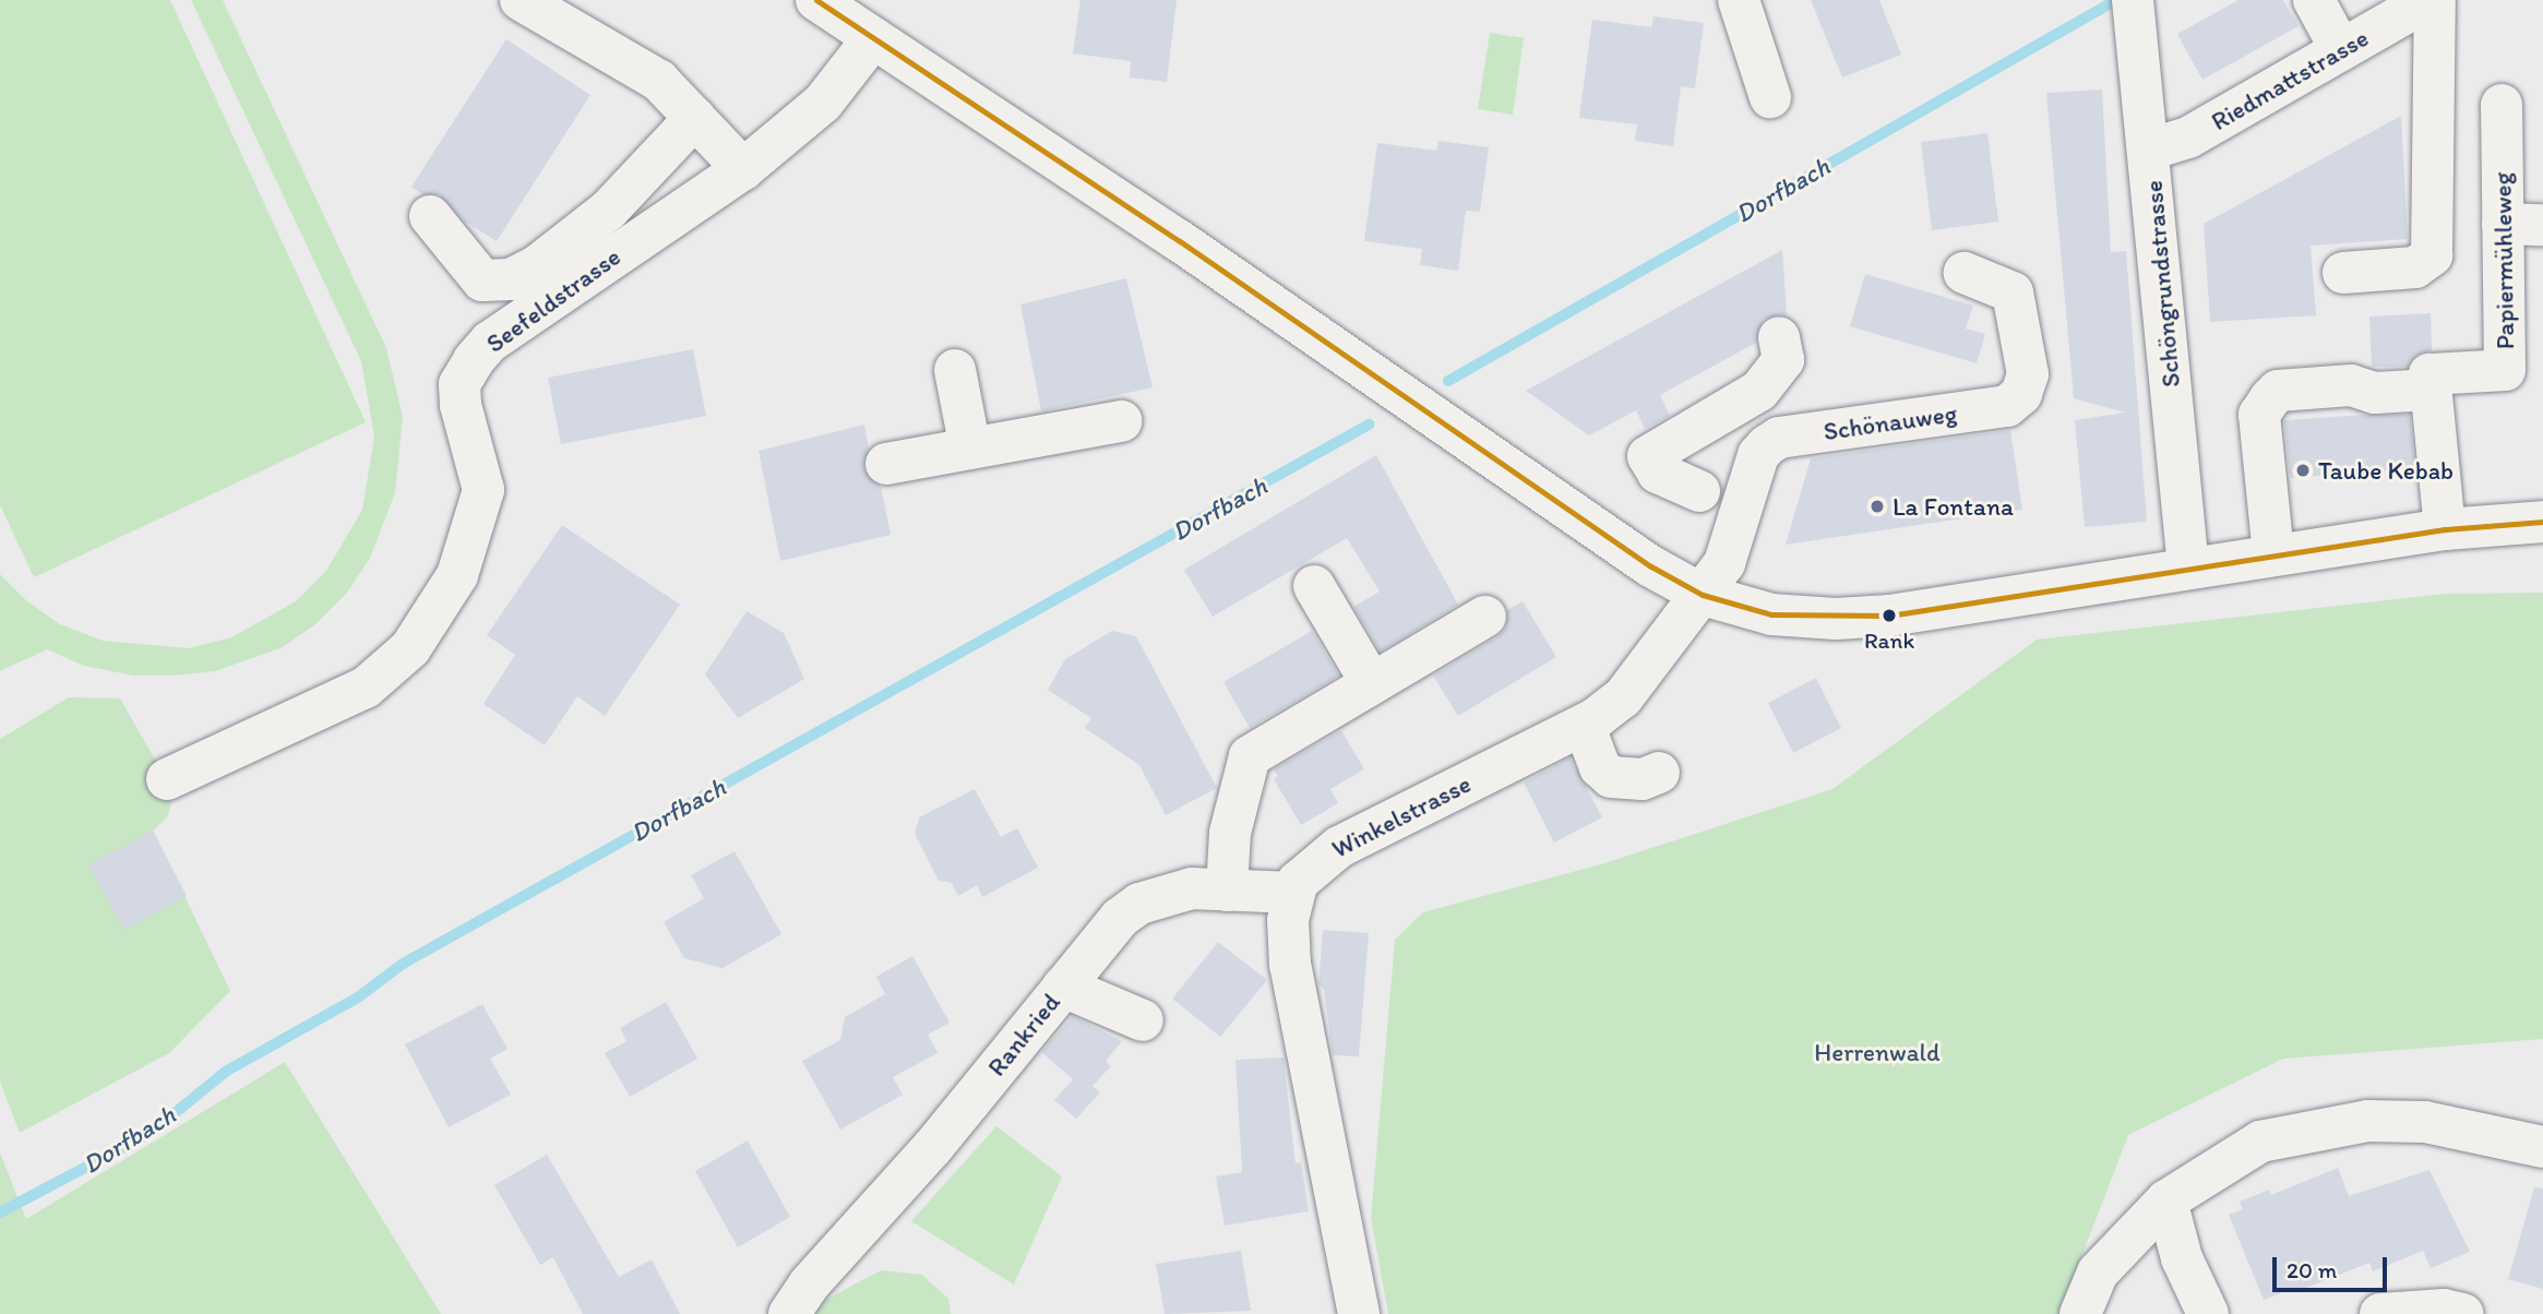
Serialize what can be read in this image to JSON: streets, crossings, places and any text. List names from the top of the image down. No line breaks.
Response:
{"streets":{"street":["Riedmattstrasse","Papiermühleweg","Schöngrundstrasse","Seefeldstrasse","Schönauweg","Winkelstrasse","Rankried"]},"crossings":[["Riedmattstrasse","Schöngrundstrasse"],["Winkelstrasse","Rankried"]],"water":["Dorfbach"],"parks":["Herrenwald"],"places":["Taube Kebab","La Fontana","Rank"],"lines":["transit line 20"],"scale_bar":"20 m"}
